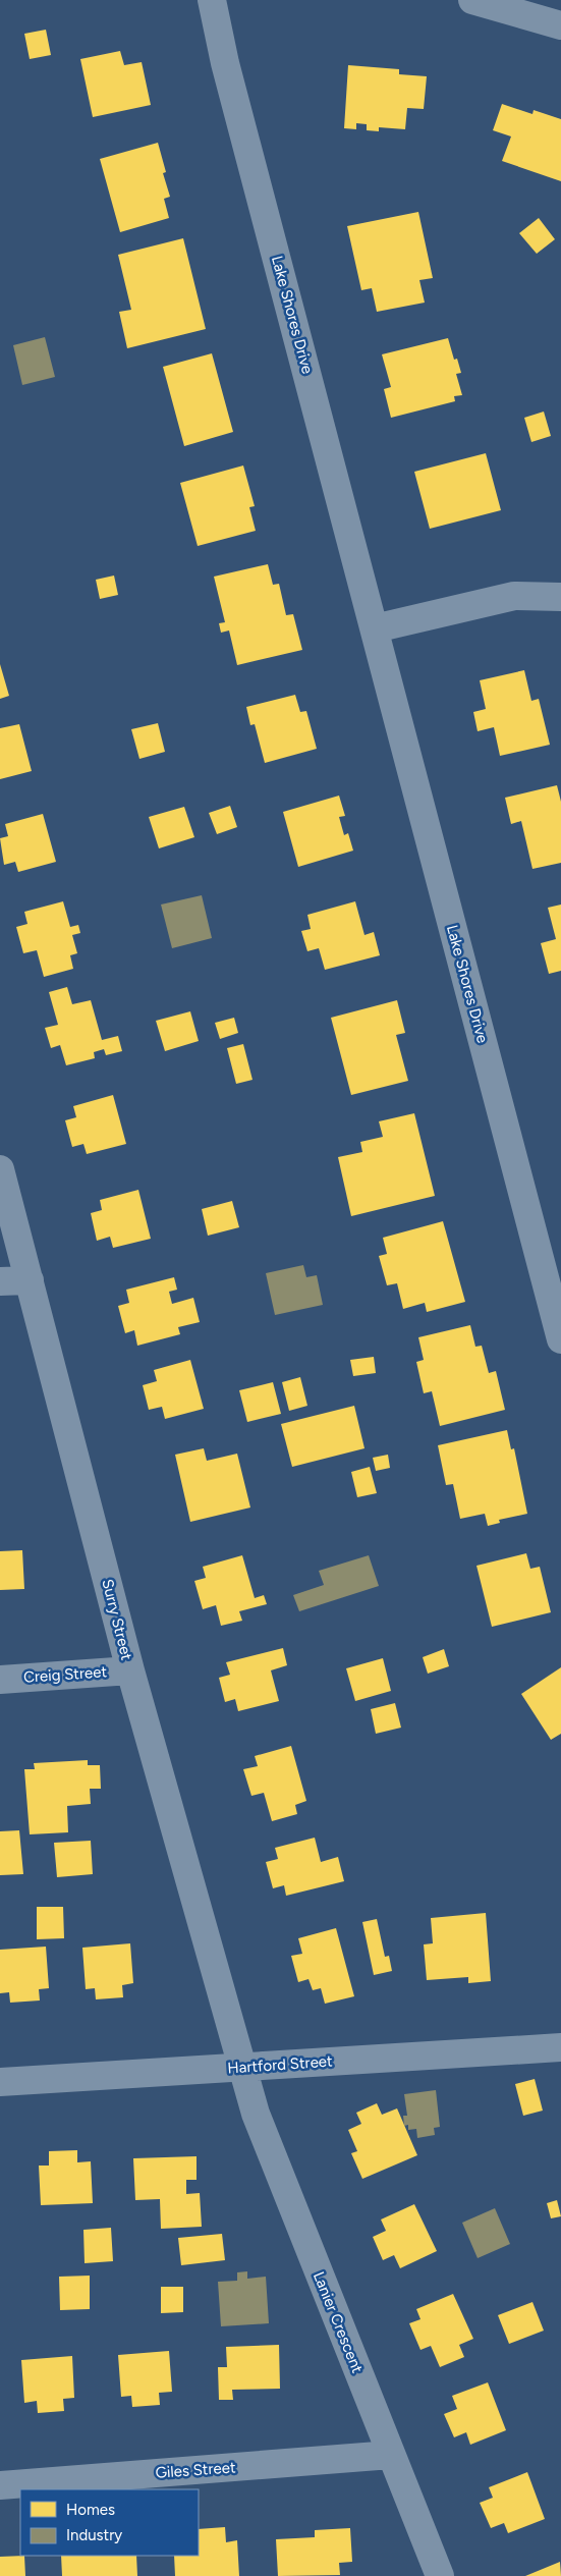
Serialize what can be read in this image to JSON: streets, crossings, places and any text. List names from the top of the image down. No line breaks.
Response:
{"streets":{"street":["Lake Shores Drive","Surry Street","Creig Street","Hartford Street","Lanier Crescent","Giles Street"]},"crossings":[["Surry Street","Creig Street"],["Surry Street","Hartford Street"],["Surry Street","Lanier Crescent"],["Hartford Street","Lanier Crescent"],["Lanier Crescent","Giles Street"]],"legend":["Homes","Industry"]}
